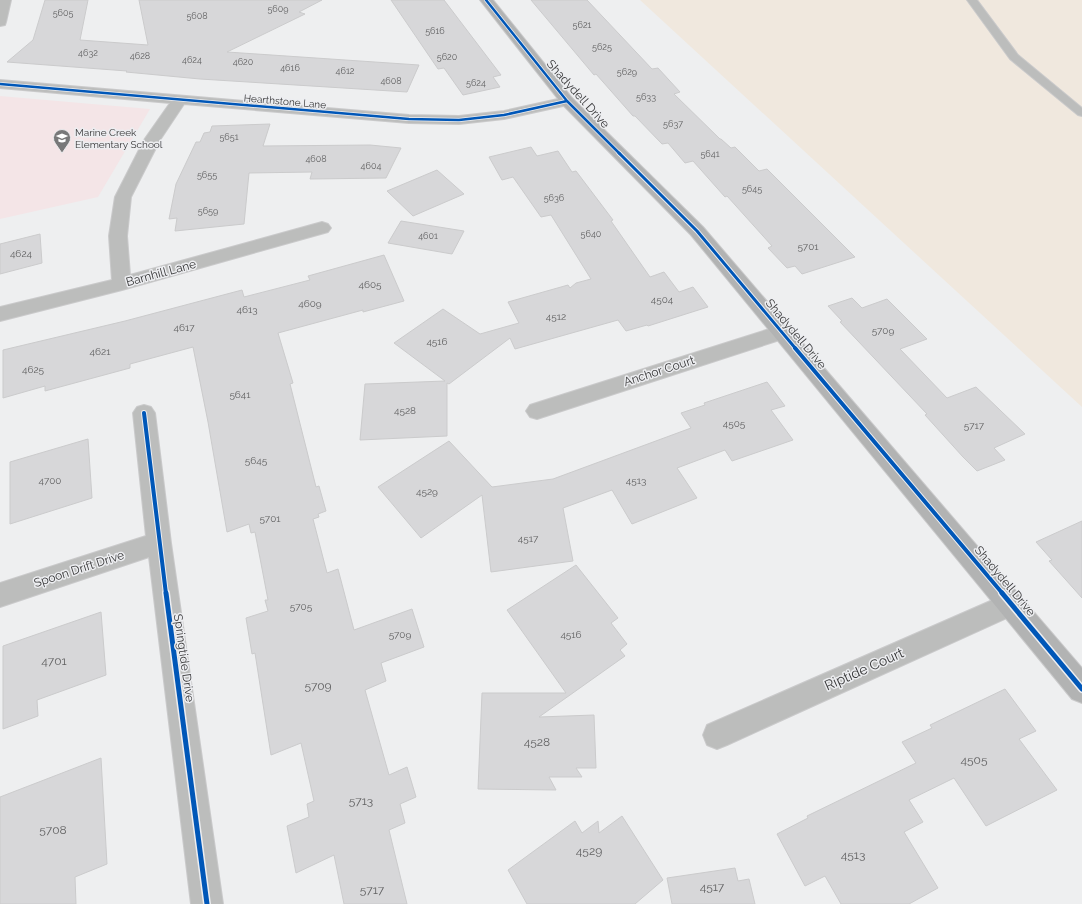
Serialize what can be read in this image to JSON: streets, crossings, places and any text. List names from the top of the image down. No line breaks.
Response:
{"streets":{"street":["Shadydell Drive","Hearthstone Lane","Barnhill Lane","Anchor Court","Spoon Drift Drive","Springtide Drive","Riptide Court"]},"crossings":[["Shadydell Drive","Hearthstone Lane"],["Shadydell Drive","Anchor Court"],["Shadydell Drive","Riptide Court"],["Spoon Drift Drive","Springtide Drive"]],"places":{"school or university":["Marine Creek Elementary School"]},"house_numbers":["5609","5605","5608","5621","5616","5625","4632","4628","5620","4624","4620","4616","4612","5629","4608","5624","5633","5637","5651","5641","4608","4604","5655","5645","5636","5659","5640","4601","5701","4624","4605","4504","4609","4613","4512","4617","5709","4516","4621","4625","5641","4528","4505","5717","5645","4700","4513","4529","5701","4517","5705","5709","4516","4701","5709","4528","4505","5713","5708","4529","4513","4517","5717"]}
